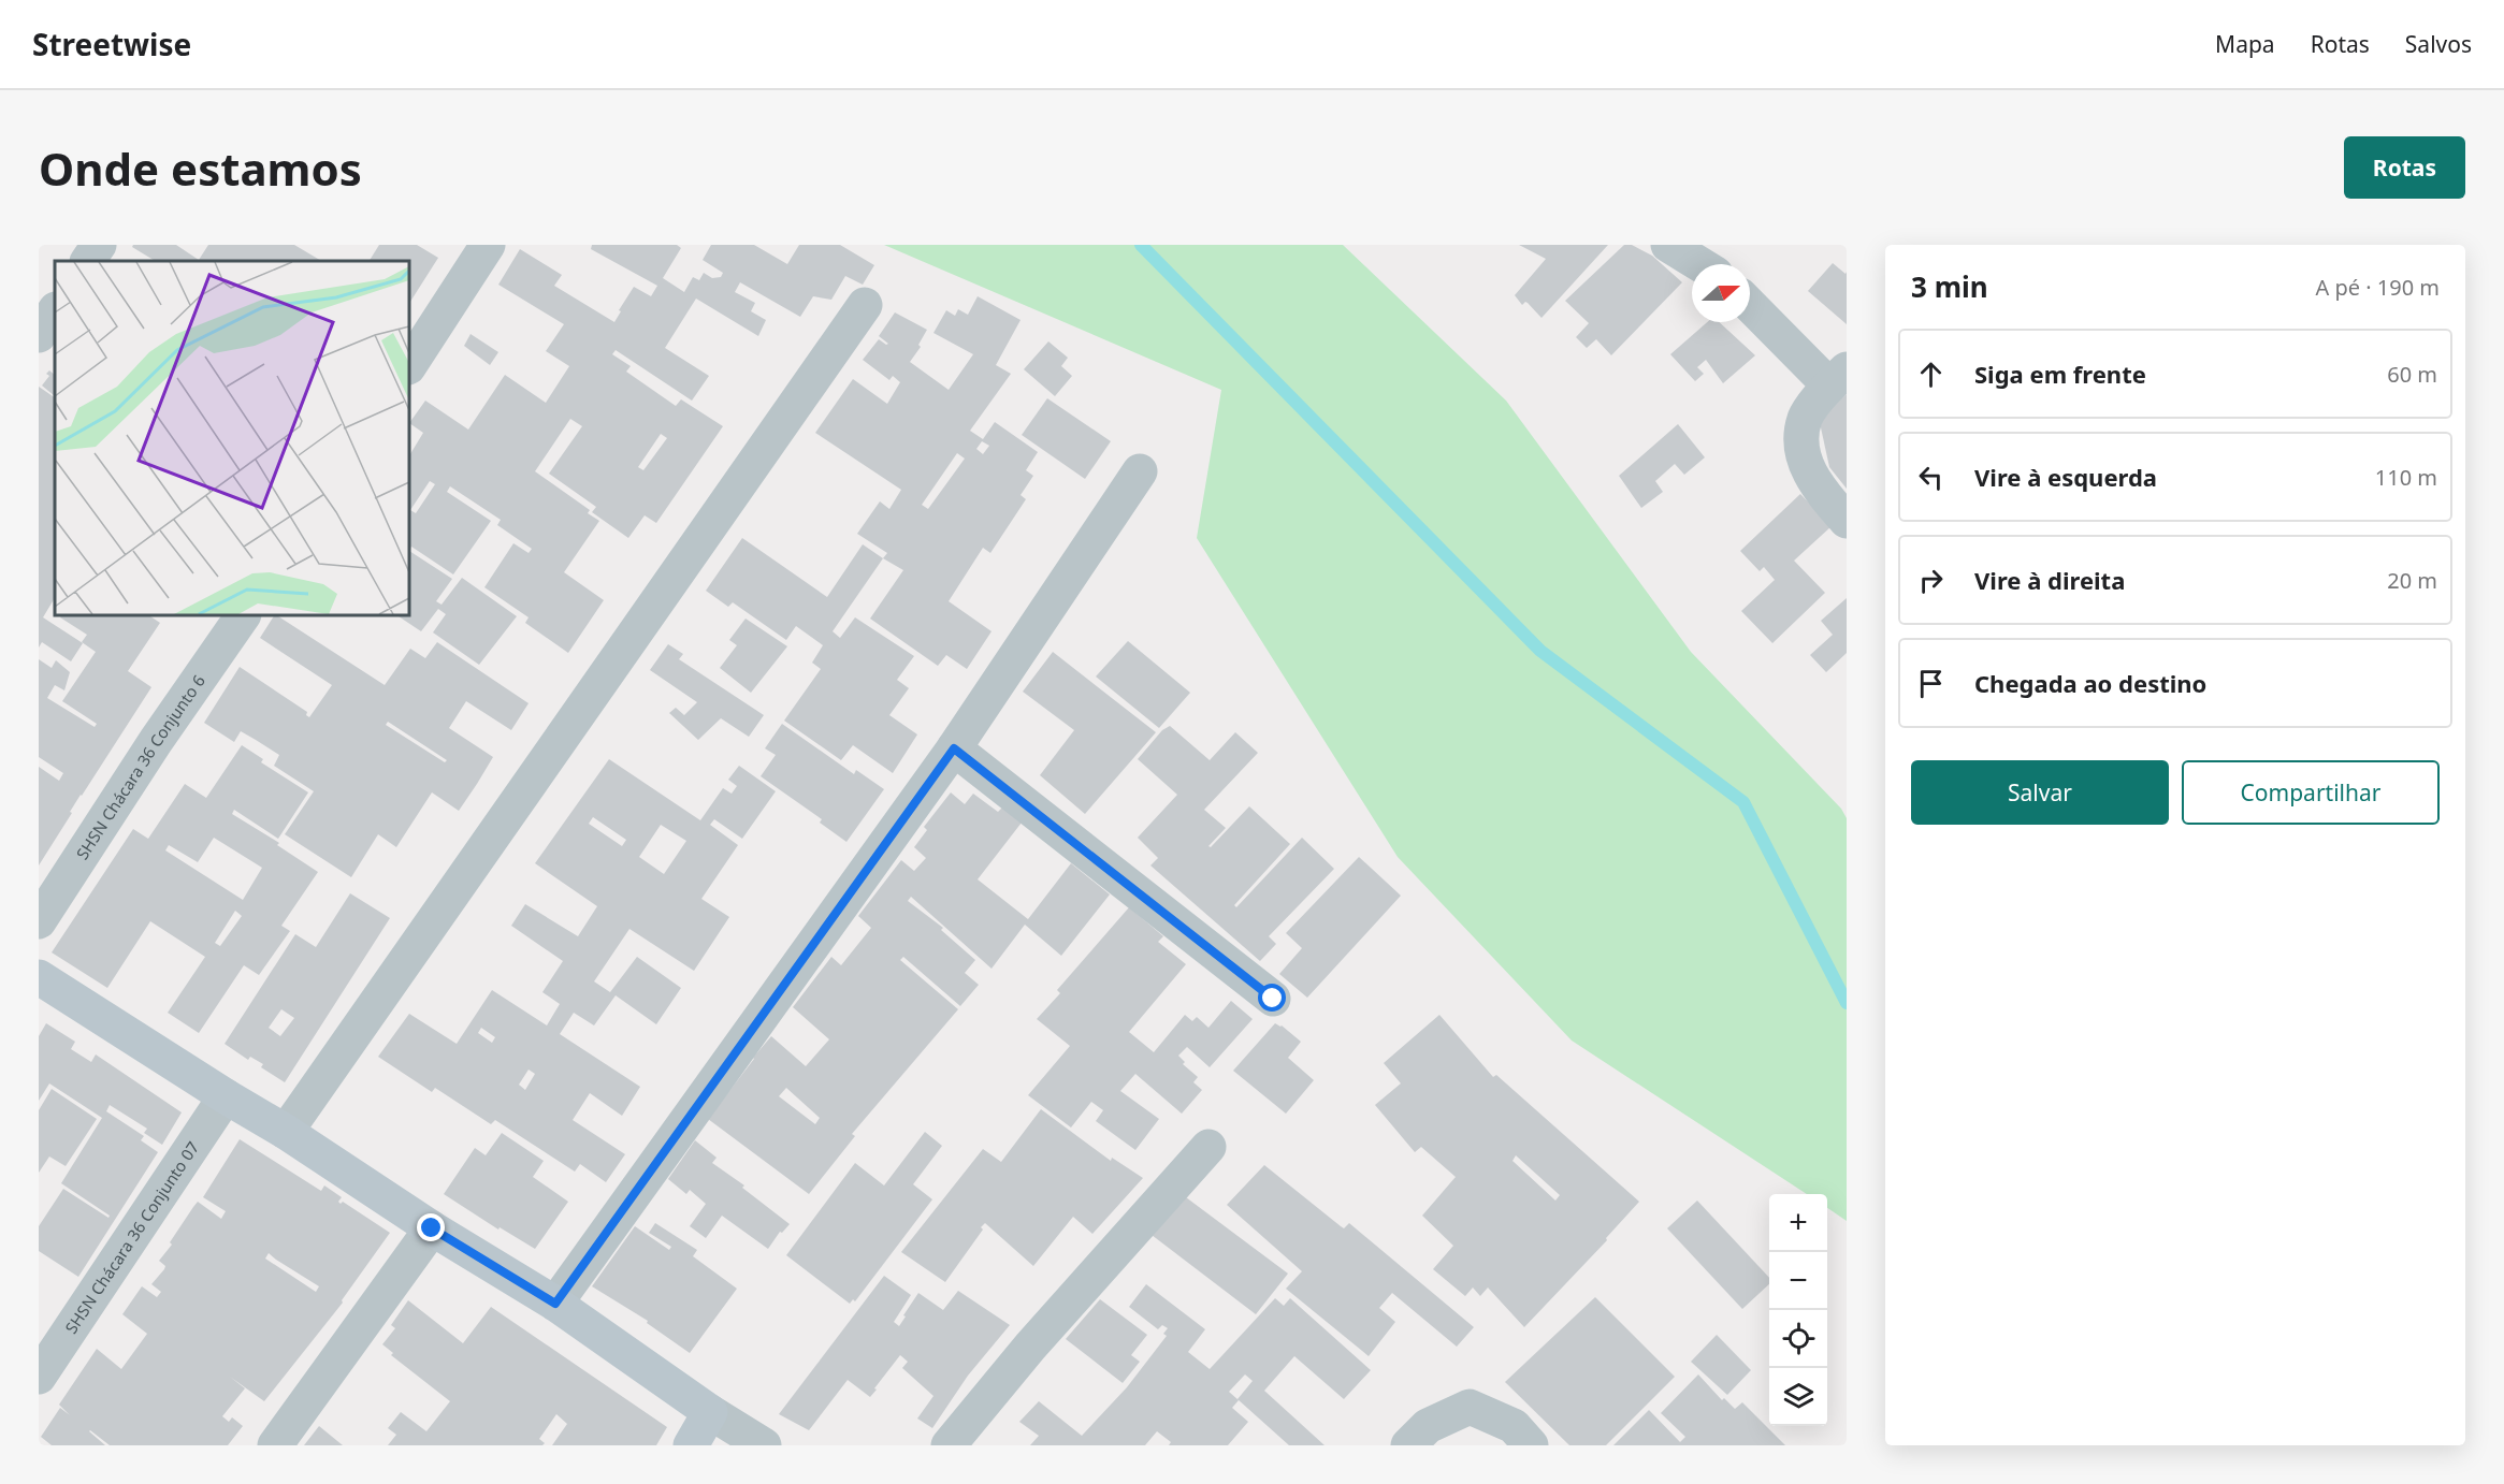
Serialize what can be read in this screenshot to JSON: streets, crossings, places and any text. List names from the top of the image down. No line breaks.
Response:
{"streets":{"street":["SHSN Chácara 36 Conjunto 6","SHSN Chácara 36 Conjunto 07"]},"north":"right","page":{"header":"Streetwise","nav":["Mapa","Rotas","Salvos"],"buttons":["Rotas",["Salvar","Compartilhar"]],"title":"Onde estamos","heading":["3 min","A pé · 190 m"],"list":[["Siga em frente","60 m"],["Vire à esquerda","110 m"],["Vire à direita","20 m"],"Chegada ao destino"],"map_buttons":["+","−"]}}
